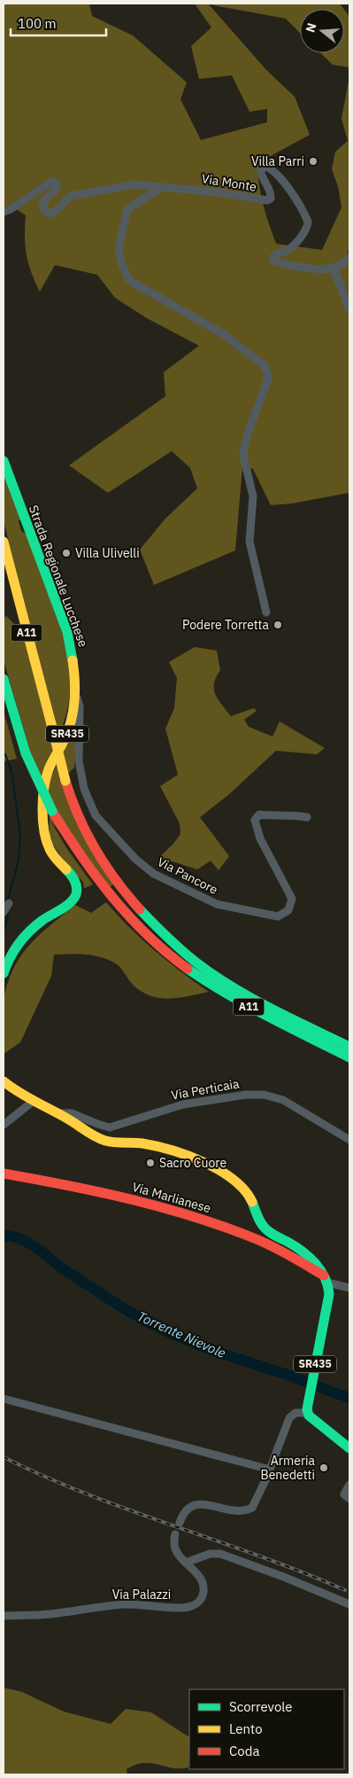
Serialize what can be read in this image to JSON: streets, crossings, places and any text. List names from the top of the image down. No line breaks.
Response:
{"streets":{"main road":["Strada Regionale Lucchese","A11","SR435","Via Marlianese"],"street":["Via Monte","Via Pancore","Via Perticaia","Via Palazzi"]},"crossings":[["Strada Regionale Lucchese","Via Pancore"],["SR435","Via Marlianese"]],"water":["Torrente Nievole"],"places":["Villa Parri","Villa Ulivelli","Podere Torretta","Sacro Cuore","Armeria Benedetti"],"legend":["Scorrevole","Lento","Coda"],"scale_bar":"100 m","north":"left"}
